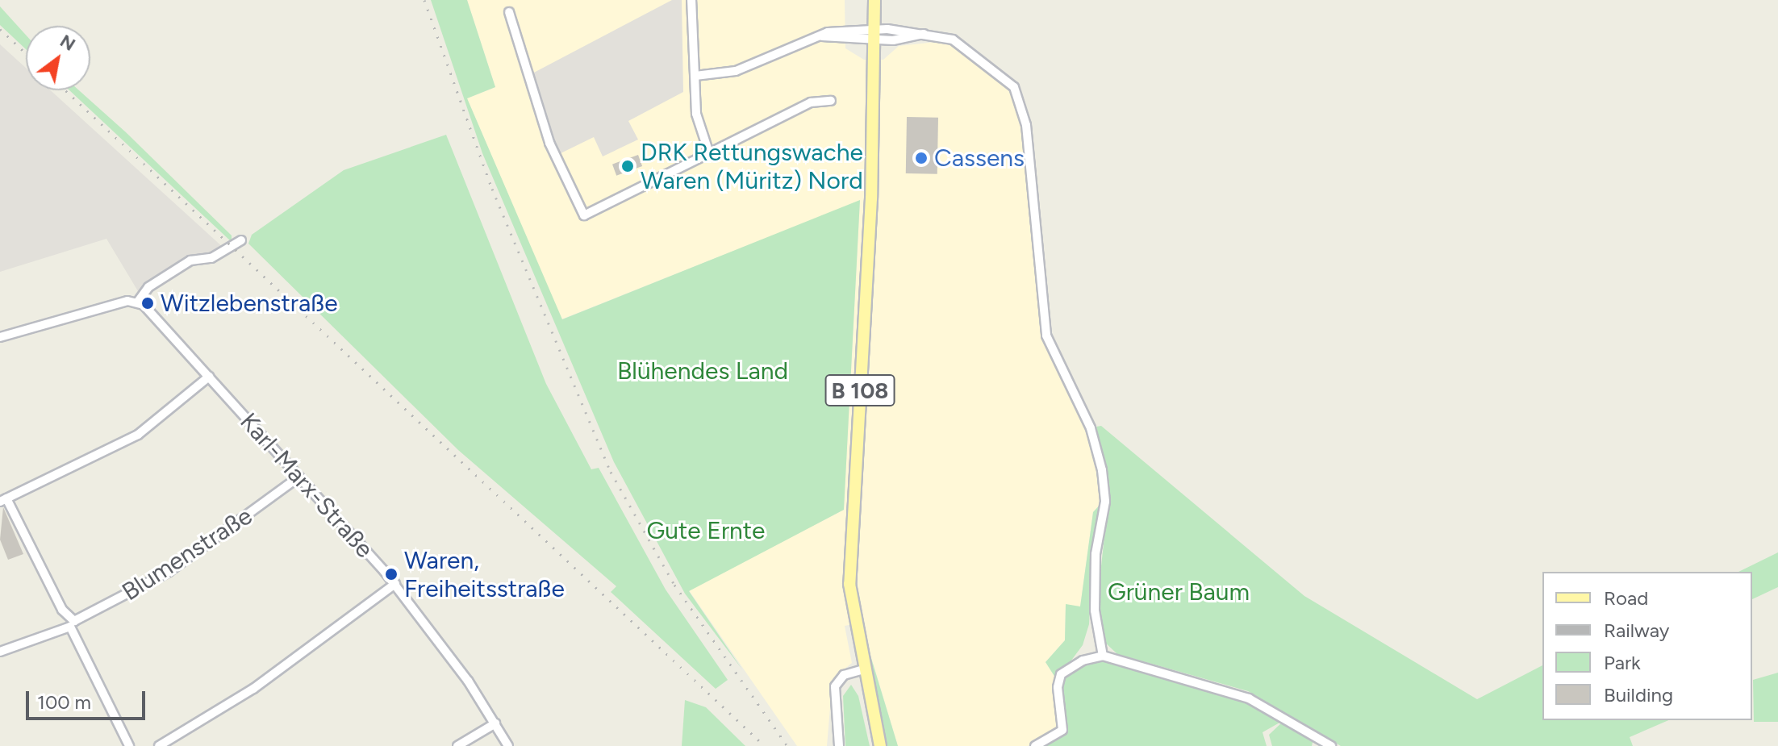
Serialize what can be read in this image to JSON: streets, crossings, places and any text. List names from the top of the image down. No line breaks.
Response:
{"streets":{"main road":["B 108"],"street":["Karl-Marx-Straße","Blumenstraße"]},"crossings":[["Karl-Marx-Straße","Blumenstraße"]],"parks":["Blühendes Land","Gute Ernte","Grüner Baum"],"places":["Cassens","DRK Rettungswache Waren (Müritz) Nord","Witzlebenstraße","Waren, Freiheitsstraße"],"legend":["Road","Railway","Park","Building"],"scale_bar":"100 m","north":"top right"}
